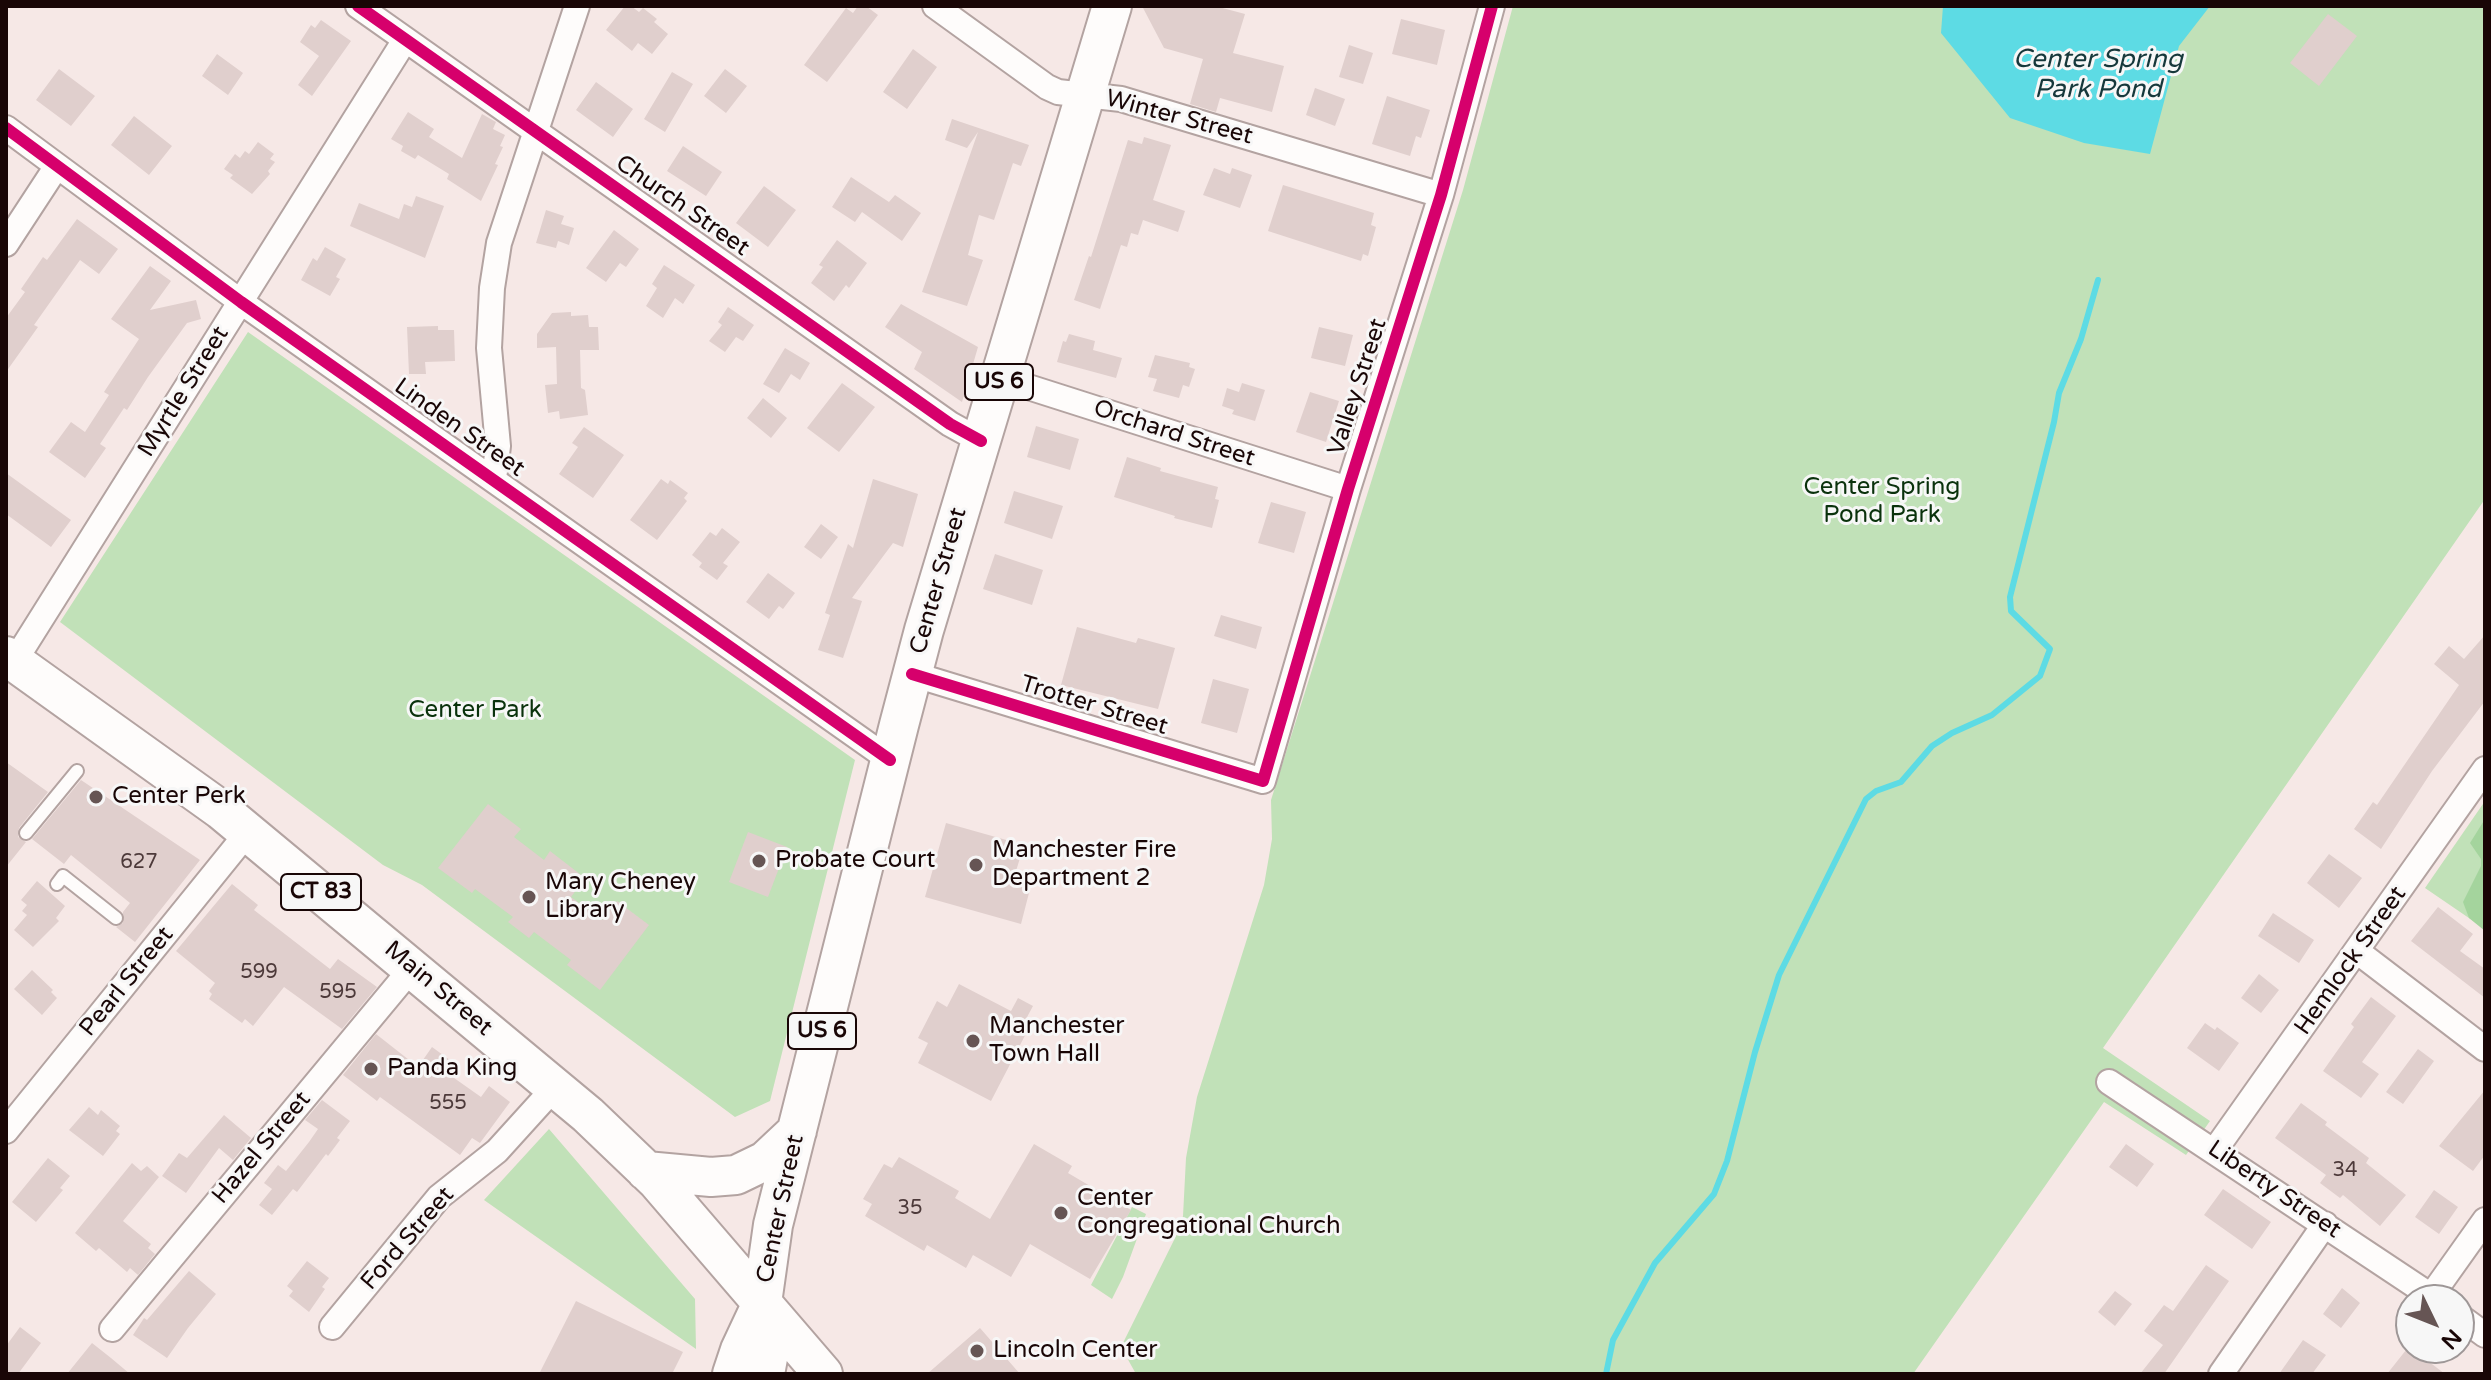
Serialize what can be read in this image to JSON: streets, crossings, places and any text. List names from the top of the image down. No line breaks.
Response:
{"streets":{"main road":["US 6","Center Street","CT 83","Main Street"],"street":["Winter Street","Church Street","Valley Street","Myrtle Street","Linden Street","Orchard Street","Trotter Street","Hemlock Street","Pearl Street","Hazel Street","Liberty Street","Ford Street"]},"crossings":[["Winter Street","Valley Street"],["Winter Street","Center Street"],["Church Street","Myrtle Street"],["Church Street","Center Street"],["US 6","Center Street"],["US 6","Main Street"],["Valley Street","Orchard Street"],["Valley Street","Trotter Street"],["Myrtle Street","Linden Street"],["Myrtle Street","Main Street"],["Linden Street","Center Street"],["Orchard Street","Center Street"],["Center Street","Trotter Street"],["Center Street","Main Street"],["Hemlock Street","Liberty Street"],["Pearl Street","Main Street"],["Main Street","Hazel Street"],["Main Street","Ford Street"]],"water":["Center Spring Park Pond"],"parks":["Center Spring Pond Park","Center Park"],"places":["Center Perk","Probate Court","Manchester Fire Department 2","Mary Cheney Library","Manchester Town Hall","Panda King","Center Congregational Church","Lincoln Center"],"house_numbers":["627","599","595","555","34","35"],"north":"bottom right"}
